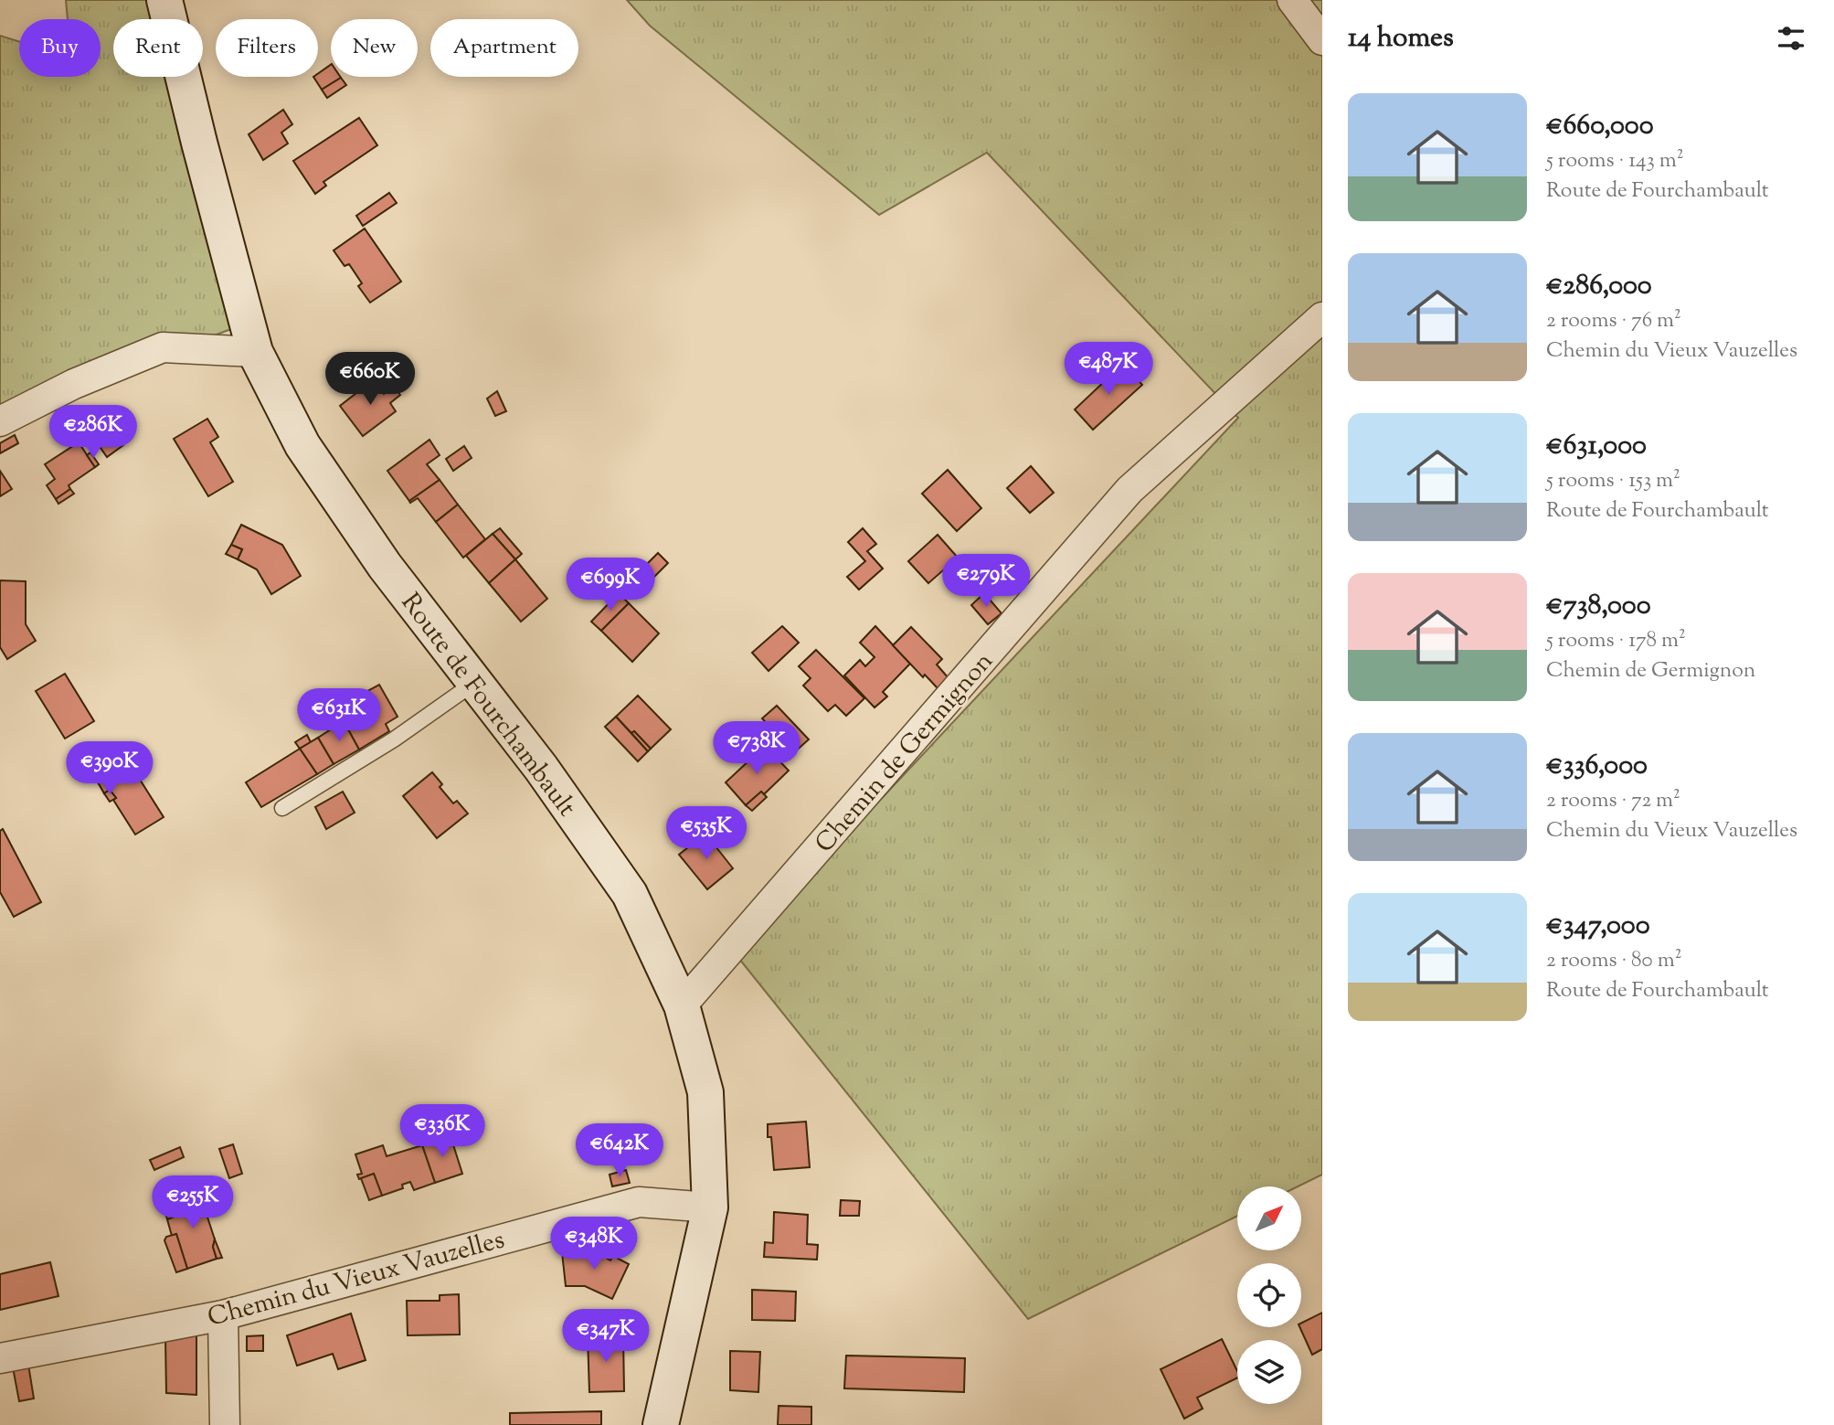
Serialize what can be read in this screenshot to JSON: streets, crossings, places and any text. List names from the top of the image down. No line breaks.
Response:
{"streets":{"main road":["Route de Fourchambault"],"street":["Chemin de Germignon","Chemin du Vieux Vauzelles"]},"crossings":[["Route de Fourchambault","Chemin de Germignon"],["Route de Fourchambault","Chemin du Vieux Vauzelles"]],"north":"top right","page":{"heading":"14 homes","chip":["Buy","Rent","Filters","New","Apartment"],"list":[{"name":"€660,000","note":"5 rooms · 143 m² · Route de Fourchambault"},{"name":"€286,000","note":"2 rooms · 76 m² · Chemin du Vieux Vauzelles"},{"name":"€631,000","note":"5 rooms · 153 m² · Route de Fourchambault"},{"name":"€738,000","note":"5 rooms · 178 m² · Chemin de Germignon"},{"name":"€336,000","note":"2 rooms · 72 m² · Chemin du Vieux Vauzelles"},{"name":"€347,000","note":"2 rooms · 80 m² · Route de Fourchambault"}],"price":["€487K","€660K","€286K","€279K","€699K","€631K","€738K","€390K","€535K","€336K","€642K","€255K","€348K","€347K"]}}
